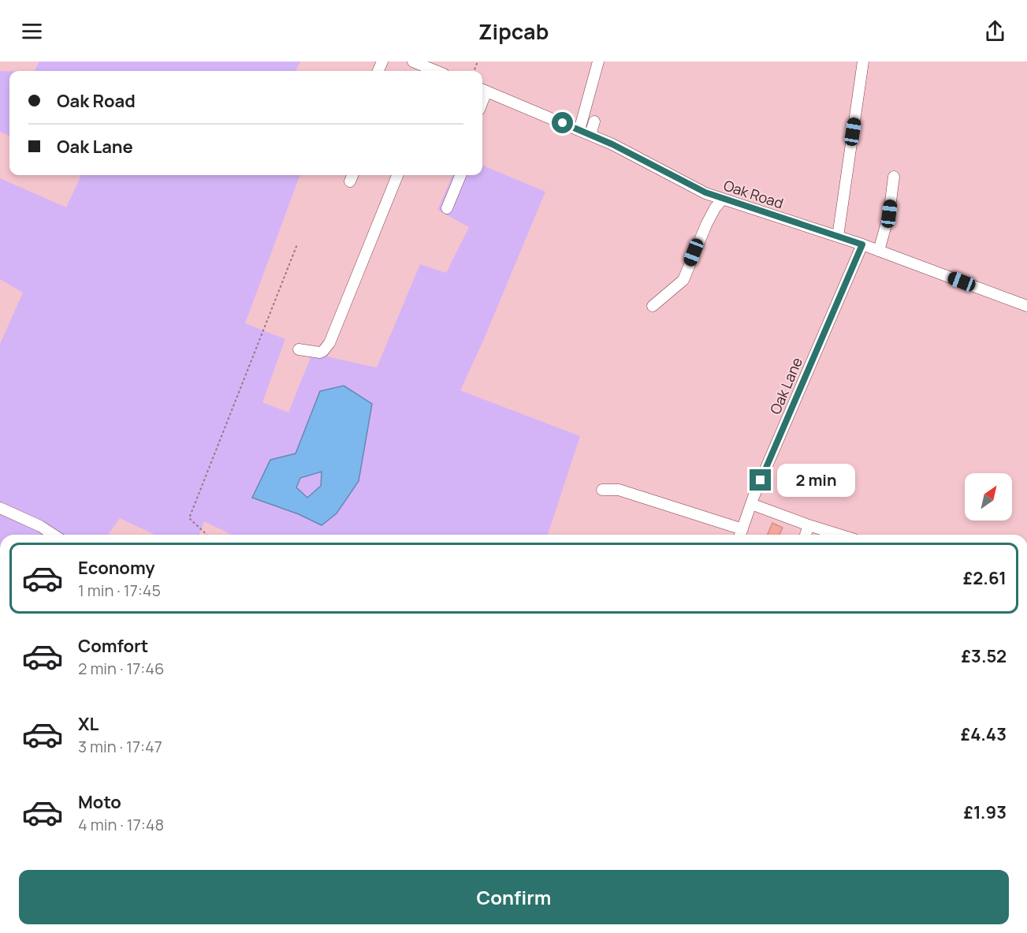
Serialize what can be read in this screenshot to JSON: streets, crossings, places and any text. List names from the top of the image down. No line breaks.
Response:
{"streets":{"street":["Oak Road","Oak Lane"]},"crossings":[["Oak Road","Oak Lane"]],"north":"top right","page":{"header":"Zipcab","banner":["Oak Road","Oak Lane"],"bubble":"2 min","list":[{"name":"Economy","note":"1 min · 17:45","value":"£2.61"},{"name":"Comfort","note":"2 min · 17:46","value":"£3.52"},{"name":"XL","note":"3 min · 17:47","value":"£4.43"},{"name":"Moto","note":"4 min · 17:48","value":"£1.93"}],"buttons":"Confirm"}}
